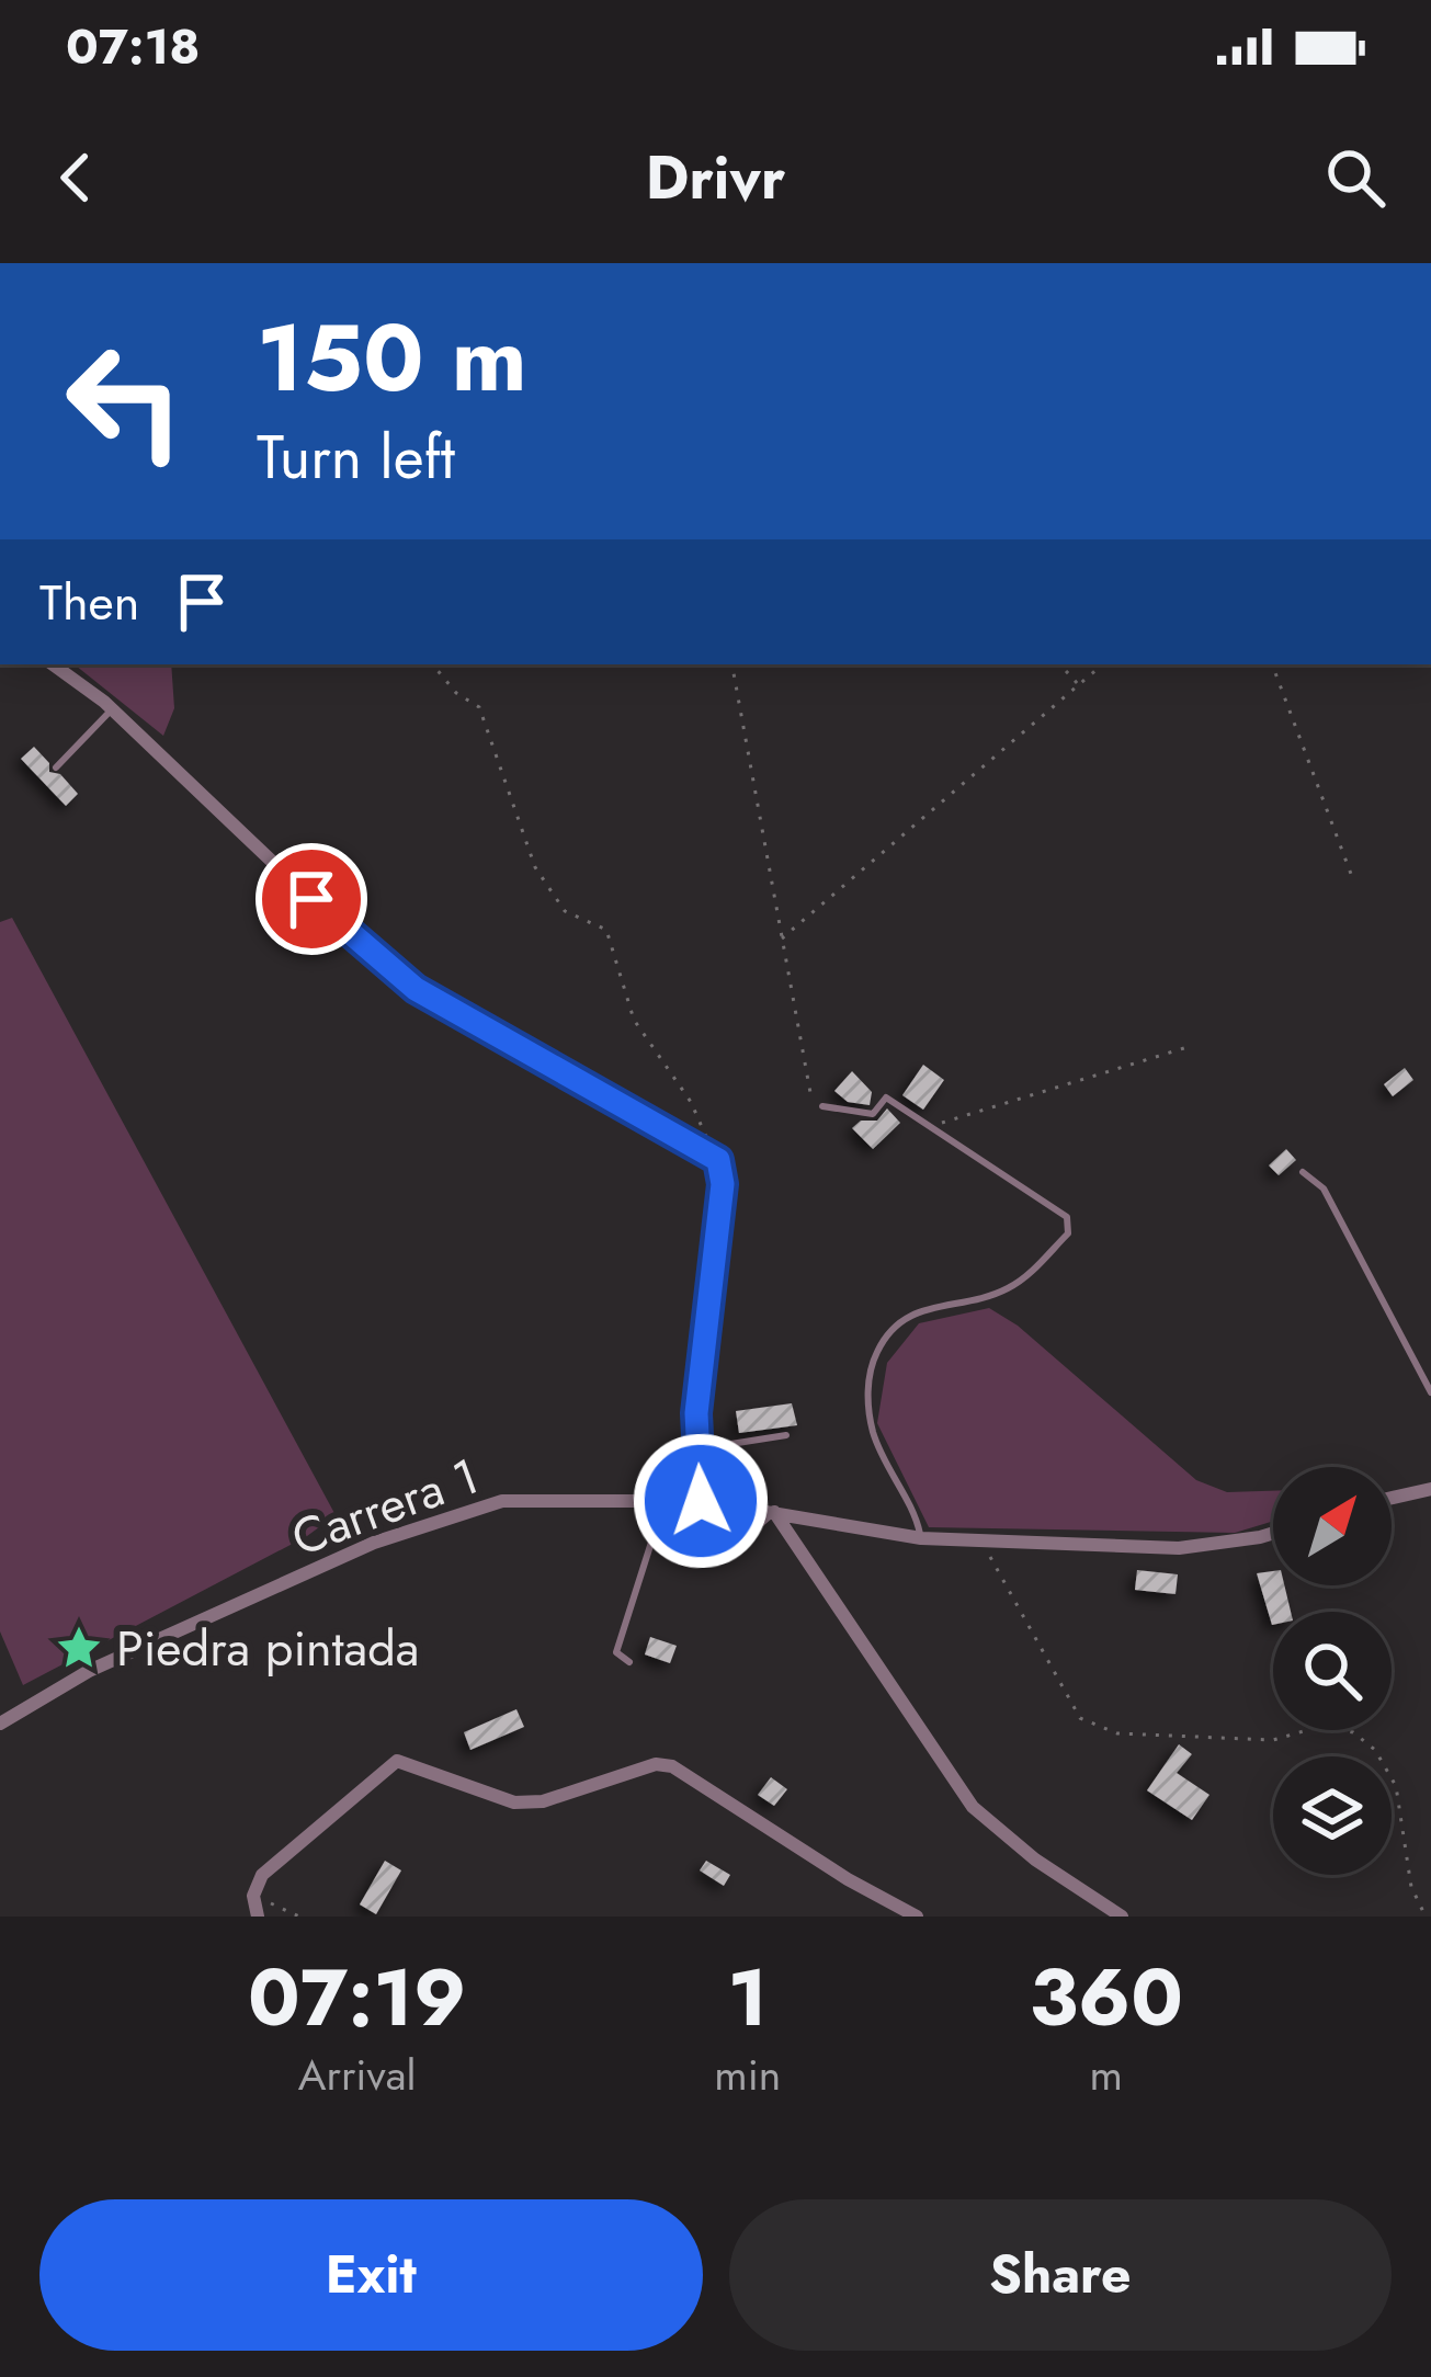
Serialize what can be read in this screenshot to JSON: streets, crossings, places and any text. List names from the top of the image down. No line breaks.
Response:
{"streets":{"street":["Carrera 1"]},"places":{"place":["Piedra pintada"]},"north":"top right","page":{"status":"07:18","header":"Drivr","turn":["150 m","Turn left"],"then":"Then","eta":["07:19","Arrival","1","min","360","m"],"buttons":["Exit","Share"]}}
